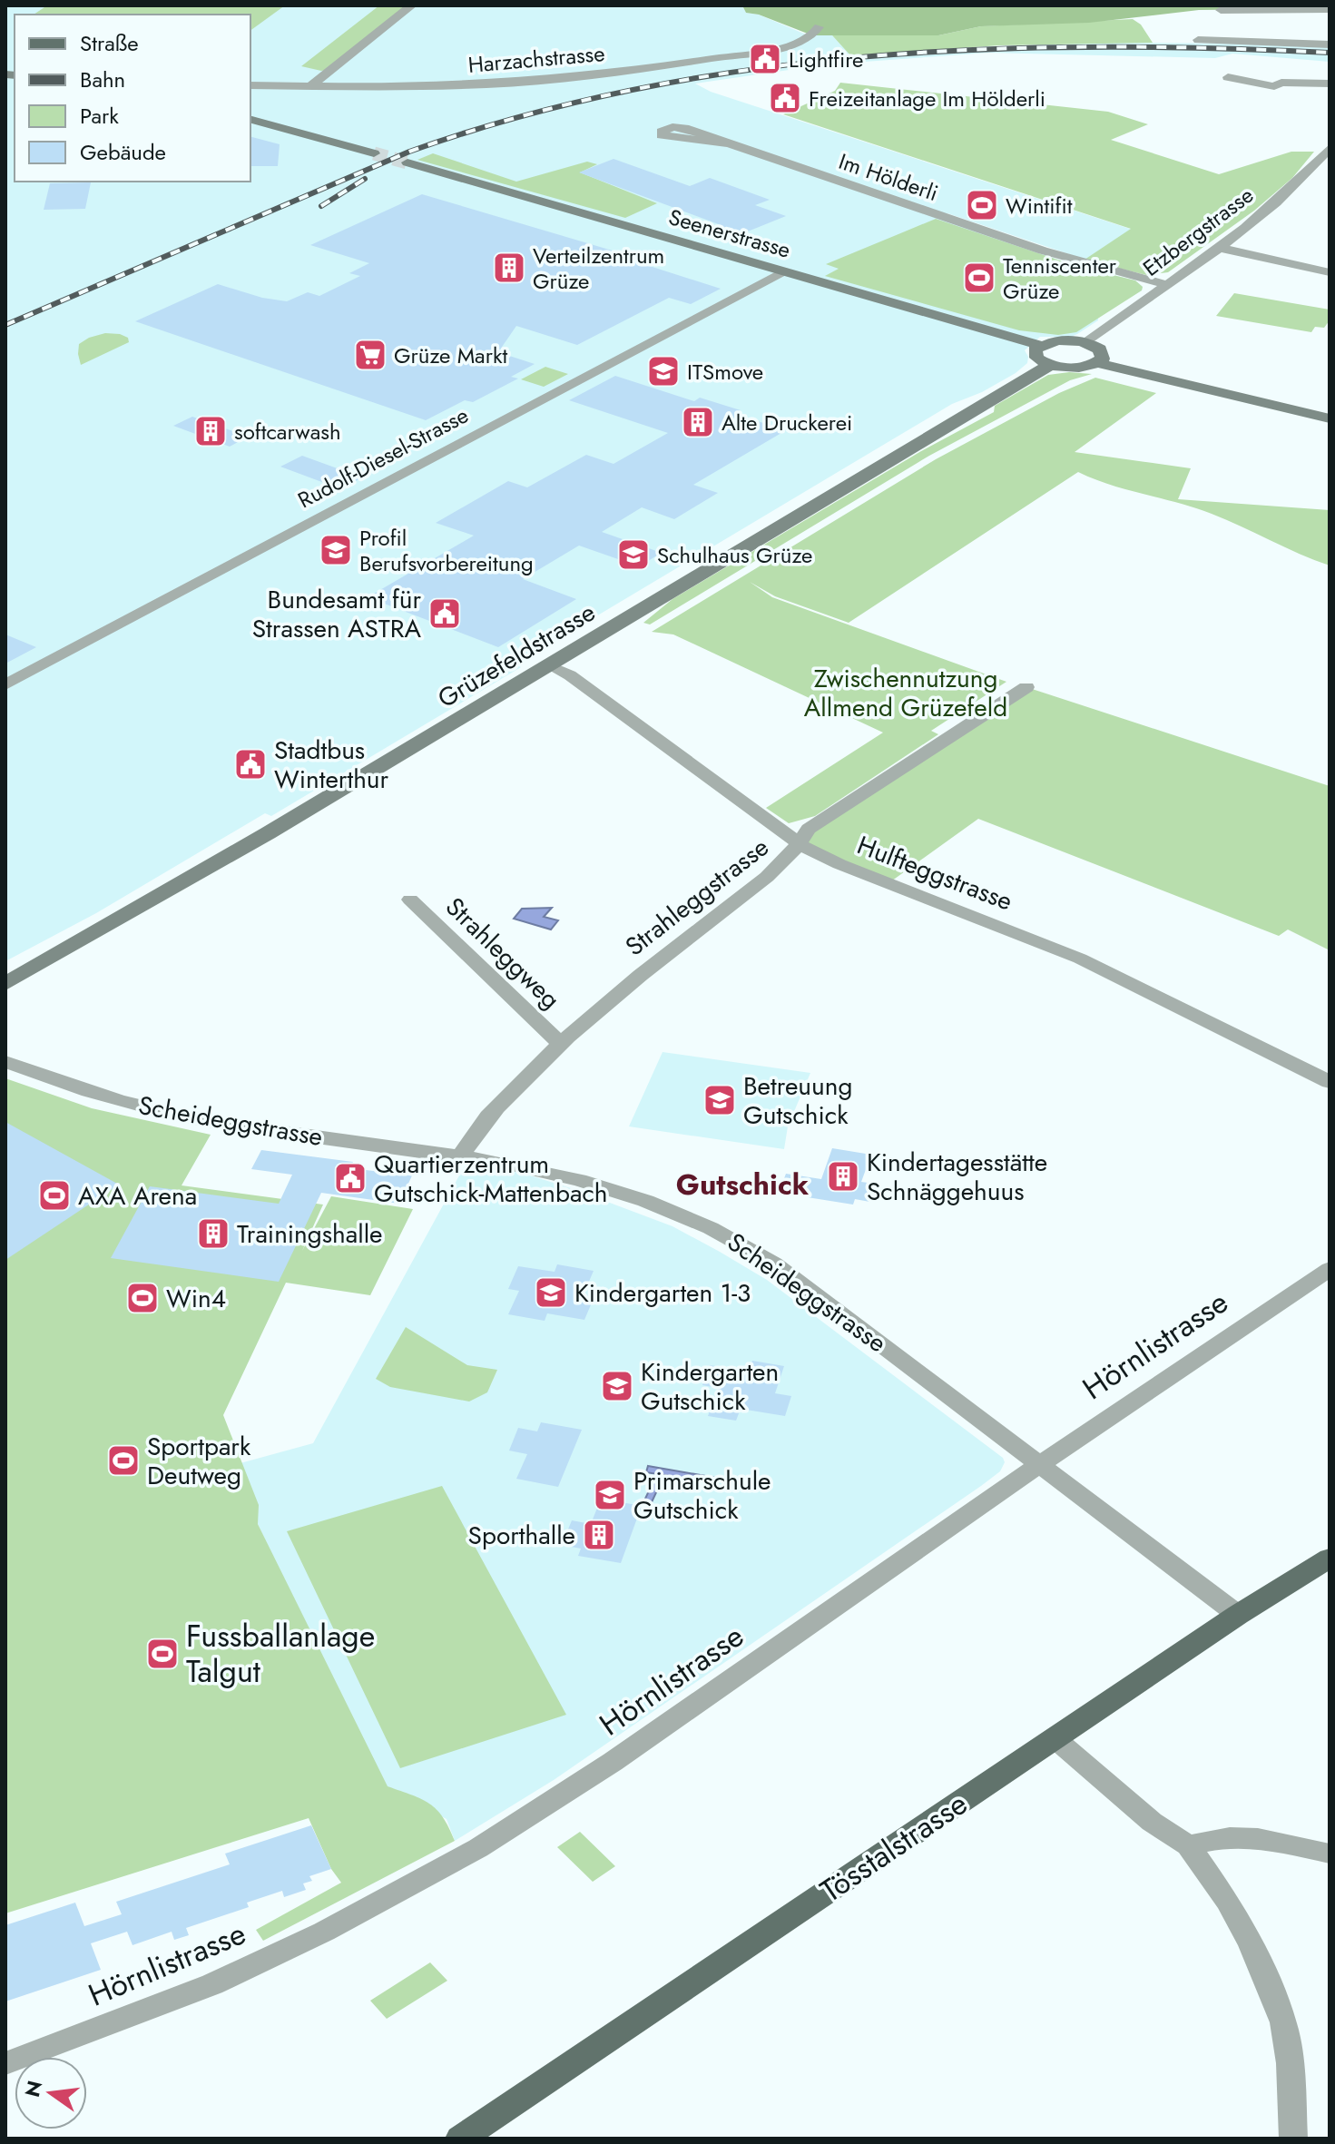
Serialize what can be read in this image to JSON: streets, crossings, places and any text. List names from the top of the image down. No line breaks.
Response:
{"streets":{"main road":["Seenerstrasse","Grüzefeldstrasse","Tösstalstrasse"],"street":["Harzachstrasse","Im Hölderli","Etzbergstrasse","Rudolf-Diesel-Strasse","Hulfteggstrasse","Strahleggstrasse","Strahleggweg","Scheideggstrasse","Hörnlistrasse"]},"crossings":[["Im Hölderli","Etzbergstrasse"],["Etzbergstrasse","Seenerstrasse"],["Seenerstrasse","Rudolf-Diesel-Strasse"],["Grüzefeldstrasse","Hulfteggstrasse"],["Hulfteggstrasse","Strahleggstrasse"],["Strahleggstrasse","Strahleggweg"],["Strahleggstrasse","Scheideggstrasse"],["Scheideggstrasse","Hörnlistrasse"],["Scheideggstrasse","Tösstalstrasse"]],"districts":["Gutschick"],"parks":["Zwischennutzung Allmend Grüzefeld"],"places":{"public building":["Lightfire","Freizeitanlage Im Hölderli","Bundesamt für Strassen ASTRA","Stadtbus Winterthur","Quartierzentrum Gutschick-Mattenbach"],"sports":["Wintifit","Tenniscenter Grüze","AXA Arena","Win4","Sportpark Deutweg","Fussballanlage Talgut"],"building":["Verteilzentrum Grüze","Alte Druckerei","softcarwash","Kindertagesstätte Schnäggehuus","Trainingshalle","Sporthalle"],"supermarket":["Grüze Markt"],"school or university":["ITSmove","Profil Berufsvorbereitung","Schulhaus Grüze","Betreuung Gutschick","Kindergarten 1-3","Kindergarten Gutschick","Primarschule Gutschick"]},"legend":["Straße","Bahn","Park","Gebäude"],"north":"left"}
